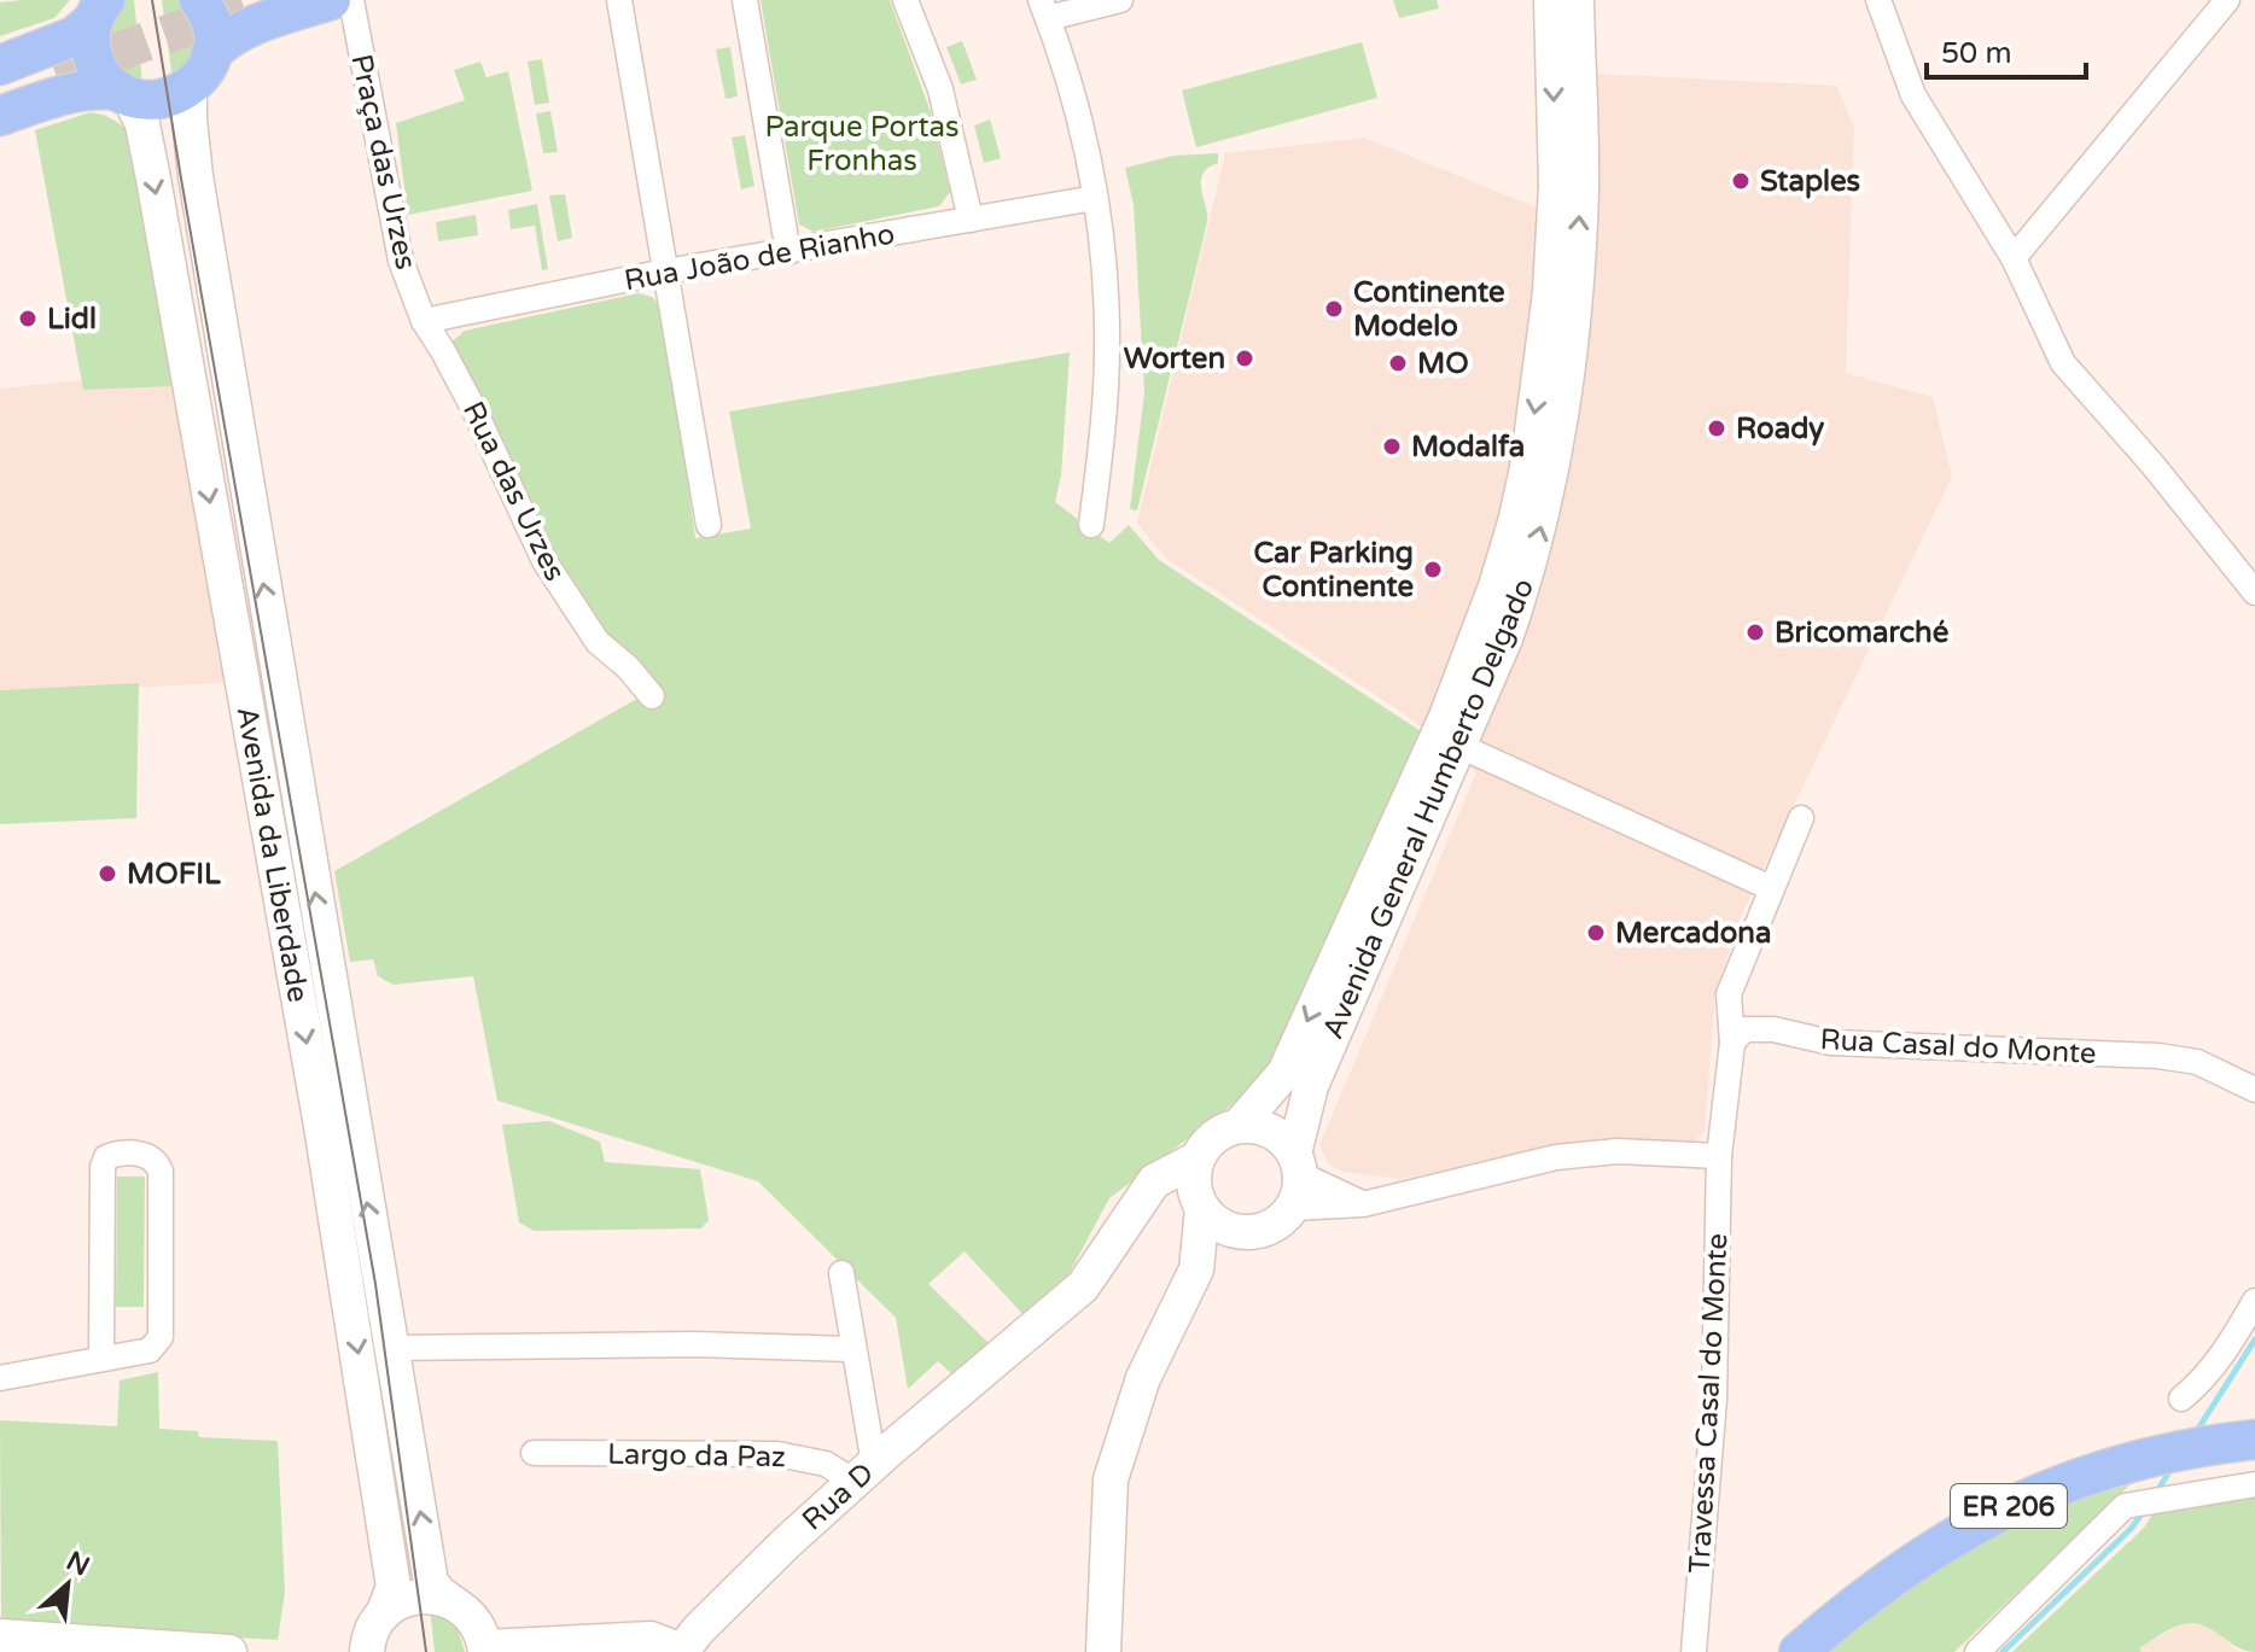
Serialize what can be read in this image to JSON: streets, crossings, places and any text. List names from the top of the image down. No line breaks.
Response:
{"streets":{"main road":["ER 206"],"street":["Praça das Urzes","Rua João de Rianho","Rua das Urzes","Avenida General Humberto Delgado","Avenida da Liberdade","Rua Casal do Monte","Travessa Casal do Monte","Largo da Paz","Rua D"]},"crossings":[["Praça das Urzes","Rua João de Rianho"],["Praça das Urzes","Rua das Urzes"],["Rua João de Rianho","Rua das Urzes"],["Avenida General Humberto Delgado","Rua D"],["Avenida da Liberdade","Rua D"],["Largo da Paz","Rua D"]],"parks":["Parque Portas Fronhas"],"places":["Staples","Continente Modelo","Lidl","Worten","MO","Roady","Modalfa","Car Parking Continente","Bricomarché","MOFIL","Mercadona"],"scale_bar":"50 m","north":"top right"}
